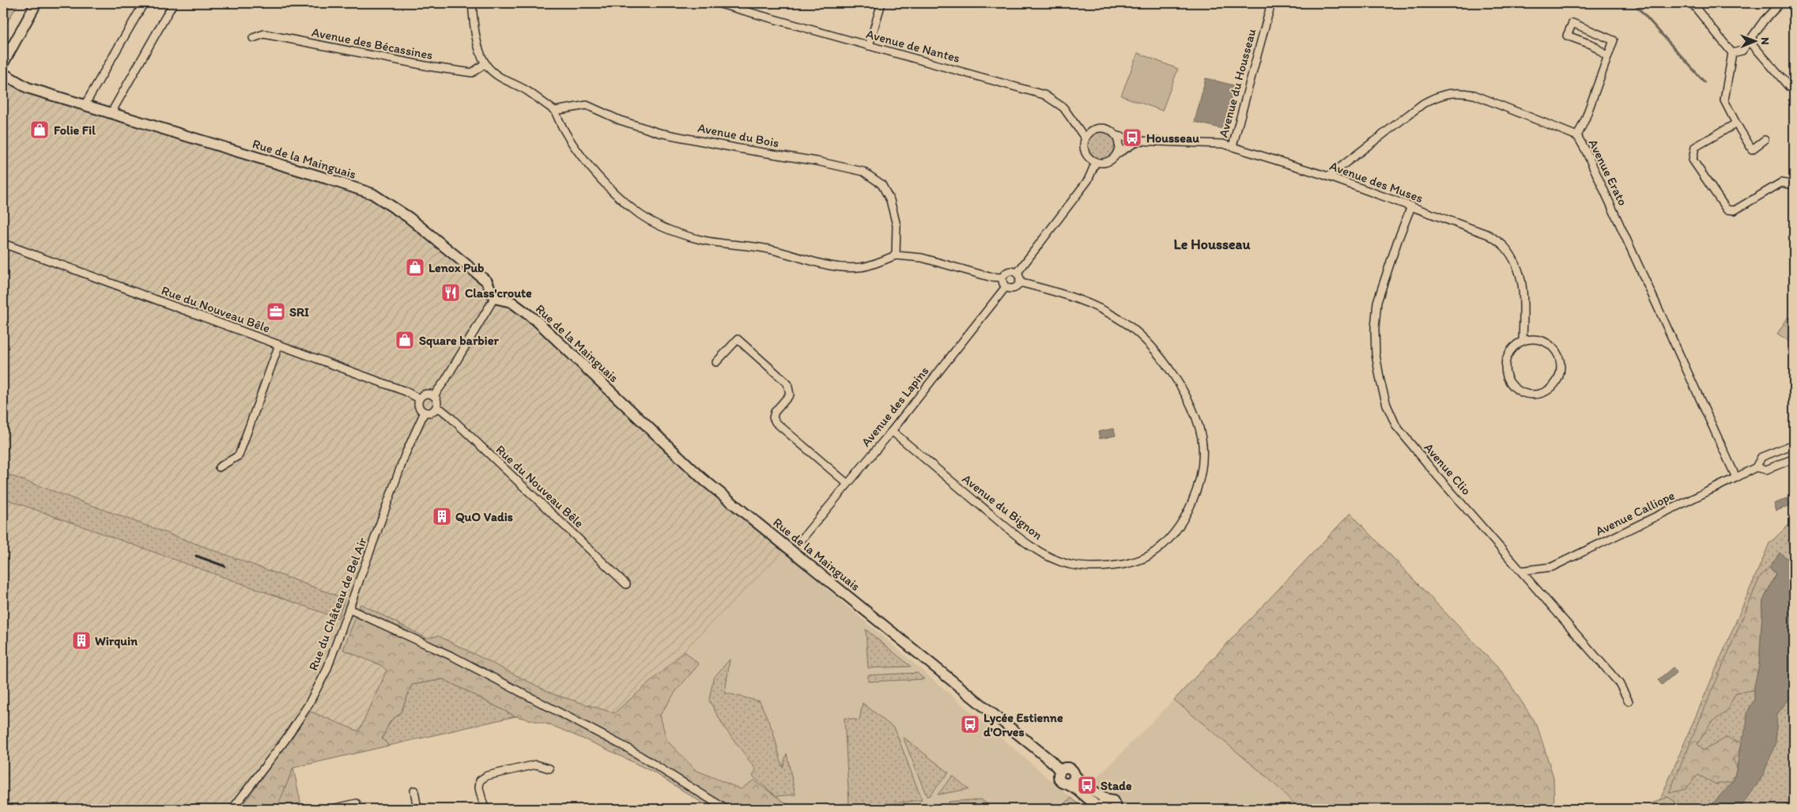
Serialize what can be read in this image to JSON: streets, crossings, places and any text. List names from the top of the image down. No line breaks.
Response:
{"streets":{"street":["Avenue des Bécassines","Avenue de Nantes","Avenue du Housseau","Avenue du Bois","Rue de la Mainguais","Avenue Erato","Avenue des Muses","Rue du Nouveau Bêle","Avenue des Lapins","Avenue Clio","Avenue du Bignon","Avenue Calliope","Rue du Château de Bel Air"]},"crossings":[["Avenue de Nantes","Avenue des Muses"],["Avenue du Housseau","Avenue des Muses"],["Avenue Erato","Avenue des Muses"],["Avenue Erato","Avenue Calliope"],["Avenue des Muses","Avenue Clio"],["Rue du Nouveau Bêle","Rue du Château de Bel Air"],["Avenue des Lapins","Avenue du Bignon"],["Avenue Clio","Avenue Calliope"]],"districts":["Le Housseau"],"places":{"shop":["Folie Fil","Lenox Pub","Square barbier"],"bus stop":["Housseau","Lycée Estienne d'Orves","Stade"],"restaurant":["Class'croute"],"office":["SRI"],"building":["QuO Vadis","Wirquin"]},"north":"right"}
